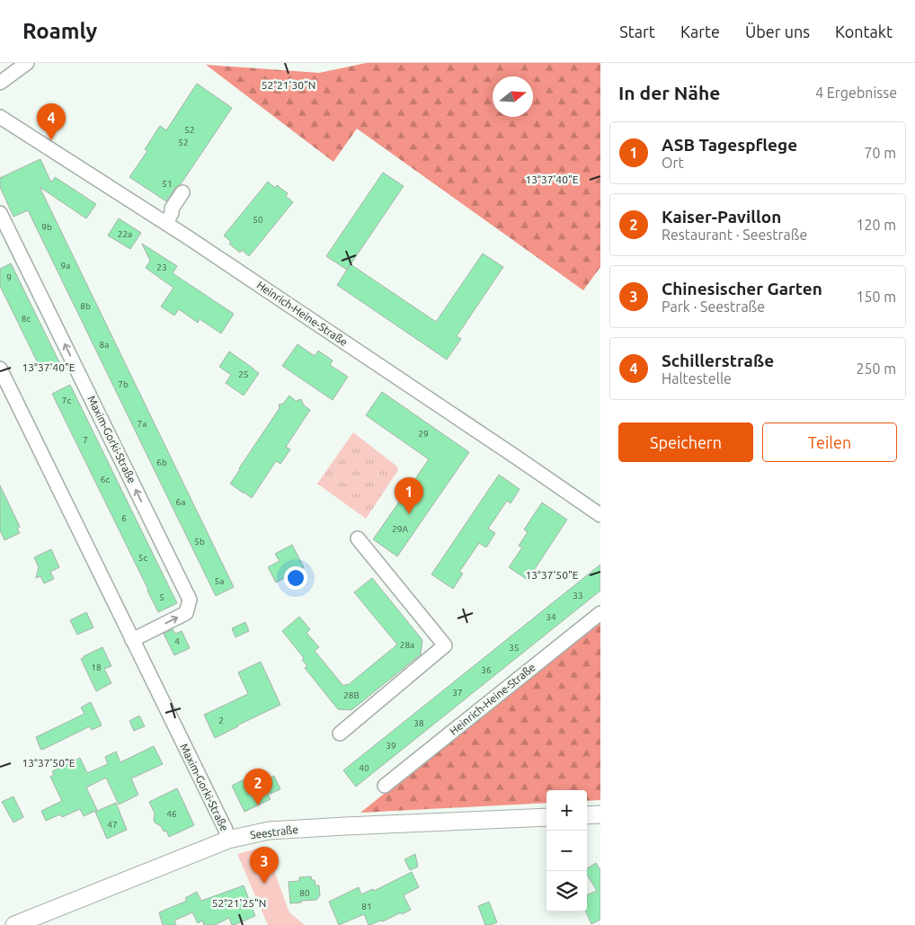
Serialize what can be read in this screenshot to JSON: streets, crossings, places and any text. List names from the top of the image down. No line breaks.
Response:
{"streets":{"main road":["Seestraße"],"street":["Heinrich-Heine-Straße","Maxim-Gorki-Straße"]},"crossings":[["Maxim-Gorki-Straße","Seestraße"]],"house_numbers":["52","52","51","50","9b","22a","9a","23","9","8b","8c","8a","25","7b","7c","7a","29","7","6b","6c","6a","6","29A","5b","5c","5a","33","5","34","4","28a","35","18","36","37","28B","2","38","39","40","46","47","80","81"],"north":"right","page":{"header":"Roamly","nav":["Start","Karte","Über uns","Kontakt"],"heading":["In der Nähe","4 Ergebnisse"],"pins":["4","1","2","3"],"list":[{"mark":"1","name":"ASB Tagespflege","note":"Ort","value":"70 m"},{"mark":"2","name":"Kaiser-Pavillon","note":"Restaurant · Seestraße","value":"120 m"},{"mark":"3","name":"Chinesischer Garten","note":"Park · Seestraße","value":"150 m"},{"mark":"4","name":"Schillerstraße","note":"Haltestelle","value":"250 m"}],"buttons":["Speichern","Teilen"],"map_buttons":["+","−"]},"coordinates":["52°21'30\"N","13°37'40\"E","13°37'50\"E","52°21'25\"N"]}
